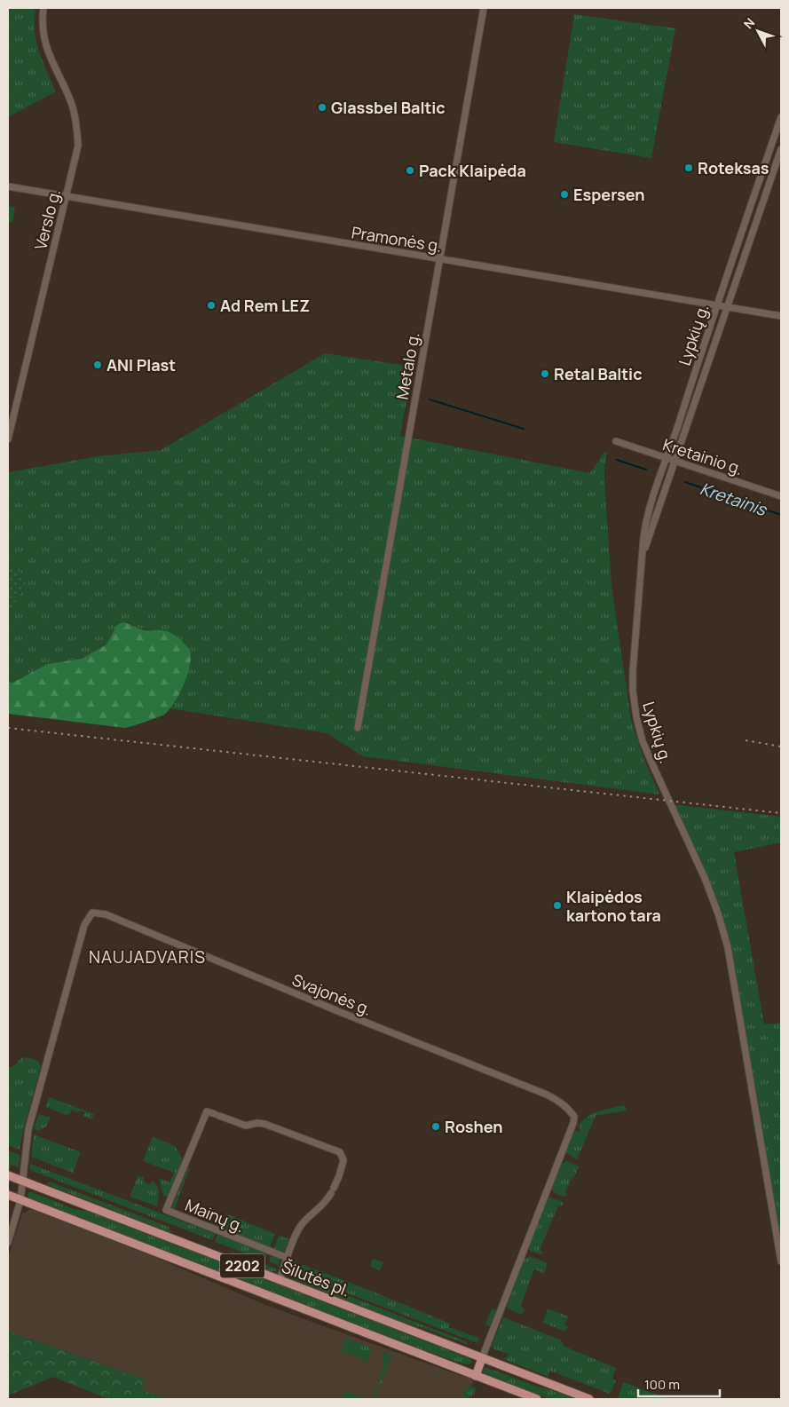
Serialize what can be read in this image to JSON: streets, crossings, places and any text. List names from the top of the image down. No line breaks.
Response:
{"streets":{"main road":["2202","Šilutės pl."],"street":["Verslo g.","Pramonės g.","Lypkių g.","Metalo g.","Kretainio g.","Svajonės g.","Mainų g."]},"crossings":[["Verslo g.","Pramonės g."],["Pramonės g.","Lypkių g."],["Pramonės g.","Metalo g."],["Lypkių g.","Kretainio g."],["Svajonės g.","Šilutės pl."],["Mainų g.","Šilutės pl."]],"districts":["NAUJADVARIS"],"water":["Kretainis"],"places":["Glassbel Baltic","Roteksas","Pack Klaipėda","Espersen","Ad Rem LEZ","ANI Plast","Retal Baltic","Klaipėdos kartono tara","Roshen"],"scale_bar":"100 m","north":"top left"}
